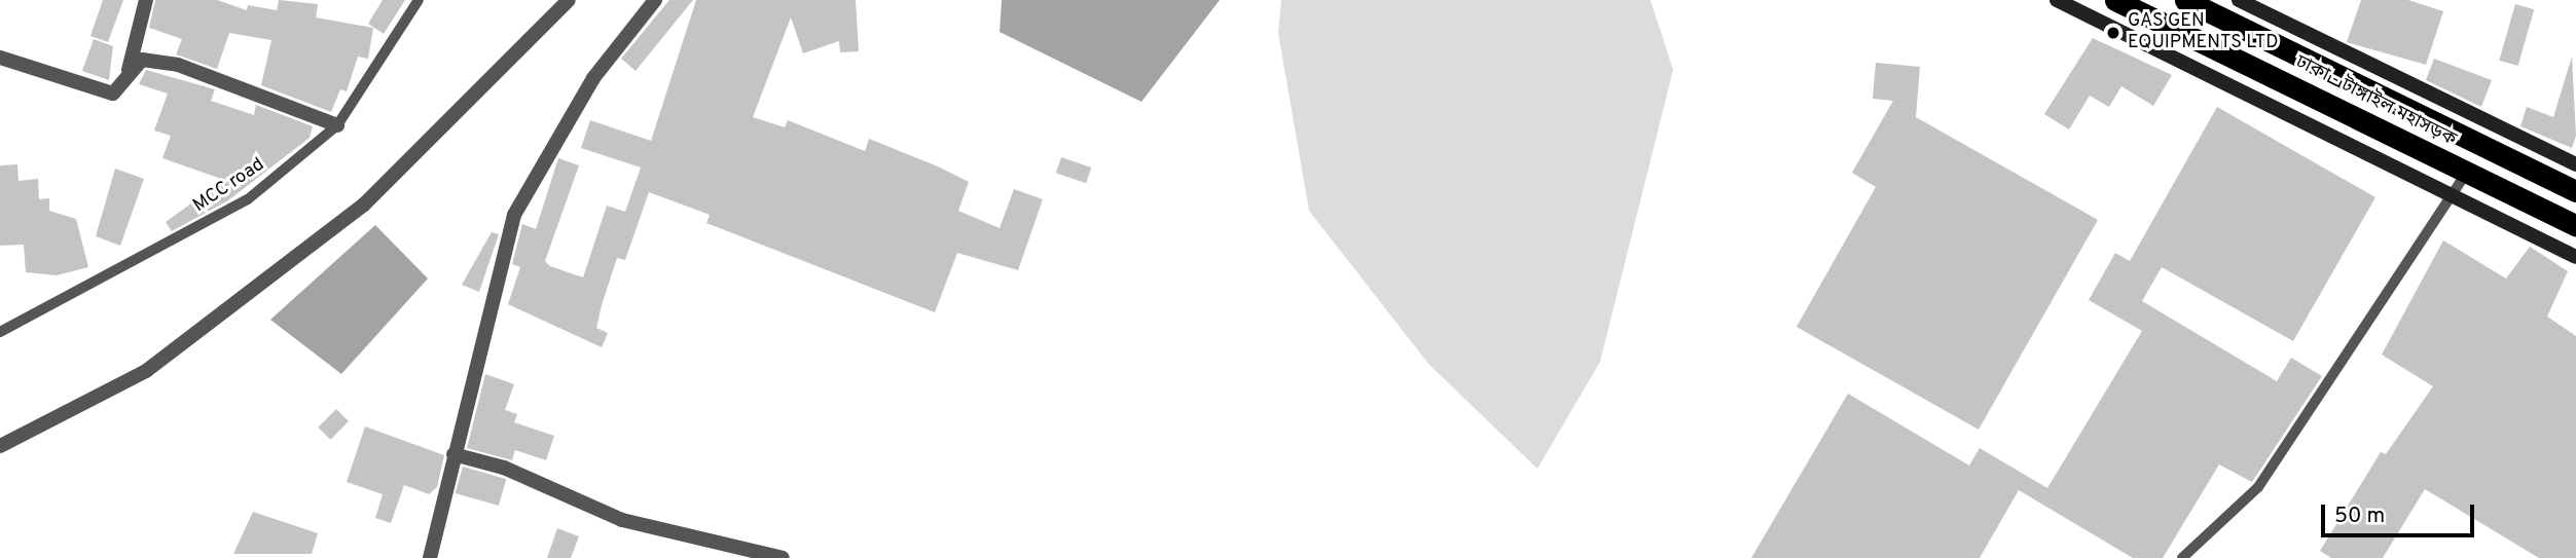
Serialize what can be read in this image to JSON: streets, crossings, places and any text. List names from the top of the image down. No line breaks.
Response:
{"streets":{"highway":["ঢাকা - টাঙ্গাইল মহাসড়ক"],"lane":["MCC road"]},"places":["GAS GEN EQUIPMENTS LTD"],"scale_bar":"50 m"}
